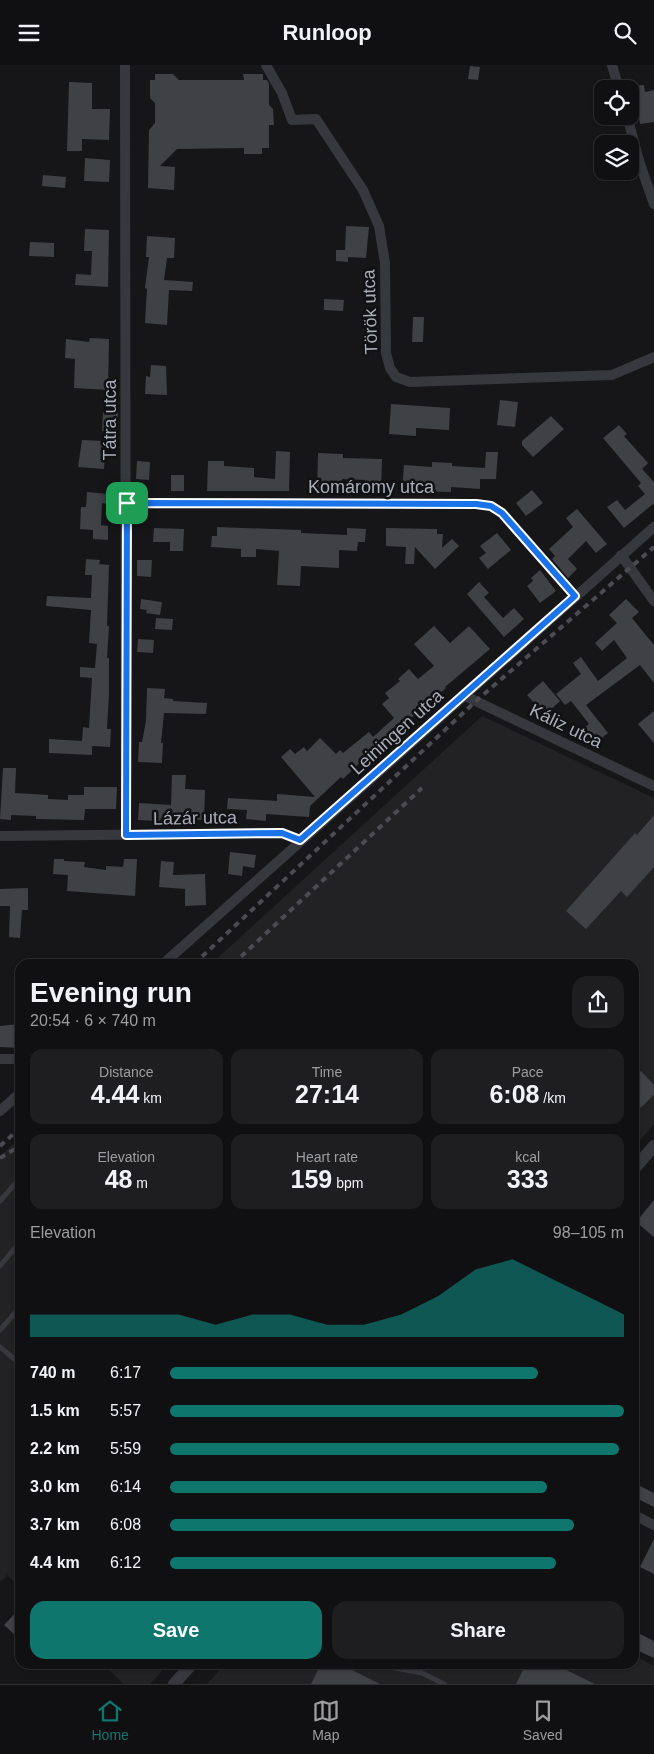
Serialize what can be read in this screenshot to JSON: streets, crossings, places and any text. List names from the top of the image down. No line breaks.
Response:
{"streets":{"street":["Török utca","Tátra utca","Komáromy utca","Káliz utca","Leiningen utca","Lázár utca"]},"crossings":[["Tátra utca","Komáromy utca"],["Tátra utca","Lázár utca"],["Komáromy utca","Leiningen utca"],["Káliz utca","Leiningen utca"],["Leiningen utca","Lázár utca"]],"page":{"header":"Runloop","heading":["Evening run","20:54 · 6 × 740 m"],"stats":[["Distance","4.44 km"],["Time","27:14"],["Pace","6:08 /km"],["Elevation","48 m"],["Heart rate","159 bpm"],["kcal","333"]],"chart":["Elevation","98–105 m"],"list":[{"name":"740 m","note":"6:17"},{"name":"1.5 km","note":"5:57"},{"name":"2.2 km","note":"5:59"},{"name":"3.0 km","note":"6:14"},{"name":"3.7 km","note":"6:08"},{"name":"4.4 km","note":"6:12"}],"buttons":["Save","Share"],"tabs":["Home","Map","Saved"]}}
